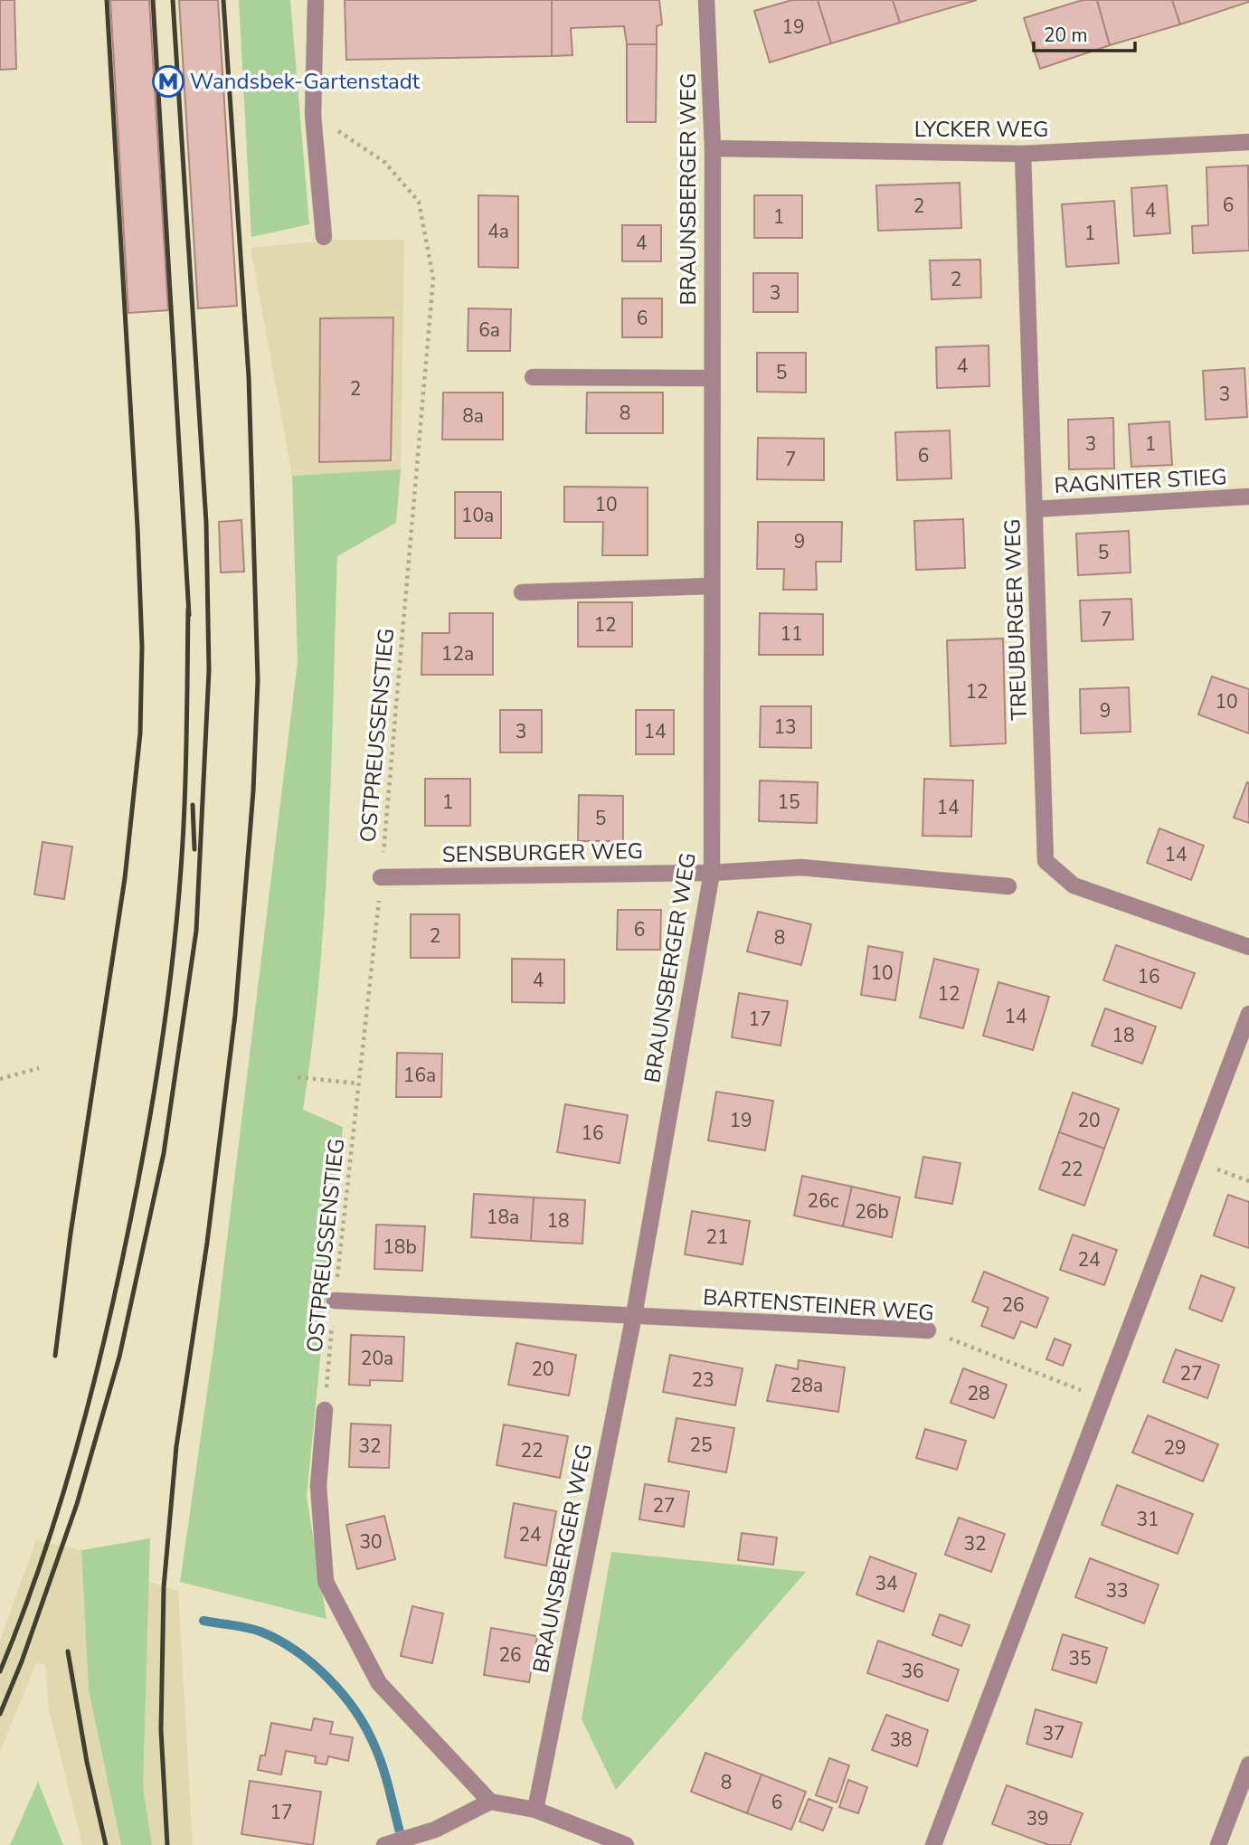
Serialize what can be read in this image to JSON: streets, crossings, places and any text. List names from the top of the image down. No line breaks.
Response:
{"streets":{"street":["LYCKER WEG","BRAUNSBERGER WEG","RAGNITER STIEG","TREUBURGER WEG","SENSBURGER WEG","BARTENSTEINER WEG"],"path":["OSTPREUSSENSTIEG"]},"crossings":[["LYCKER WEG","BRAUNSBERGER WEG"],["LYCKER WEG","TREUBURGER WEG"],["BRAUNSBERGER WEG","SENSBURGER WEG"],["BRAUNSBERGER WEG","BARTENSTEINER WEG"],["RAGNITER STIEG","TREUBURGER WEG"],["OSTPREUSSENSTIEG","SENSBURGER WEG"]],"places":{"metro station":["Wandsbek-Gartenstadt"]},"house_numbers":["19","6","2","4","1","4a","1","4","2","3","6","6a","4","5","2","3","8","8a","3","1","6","7","10","10a","9","5","7","12","11","12a","12","10","9","13","3","14","1","15","14","5","14","6","2","8","10","16","4","12","14","17","18","16a","19","20","16","22","26c","26b","18a","18","21","18b","24","26","20a","20","27","23","28a","28","25","32","29","22","27","31","24","30","32","34","33","26","35","36","37","38","8","6","17","39"],"scale_bar":"20 m"}
